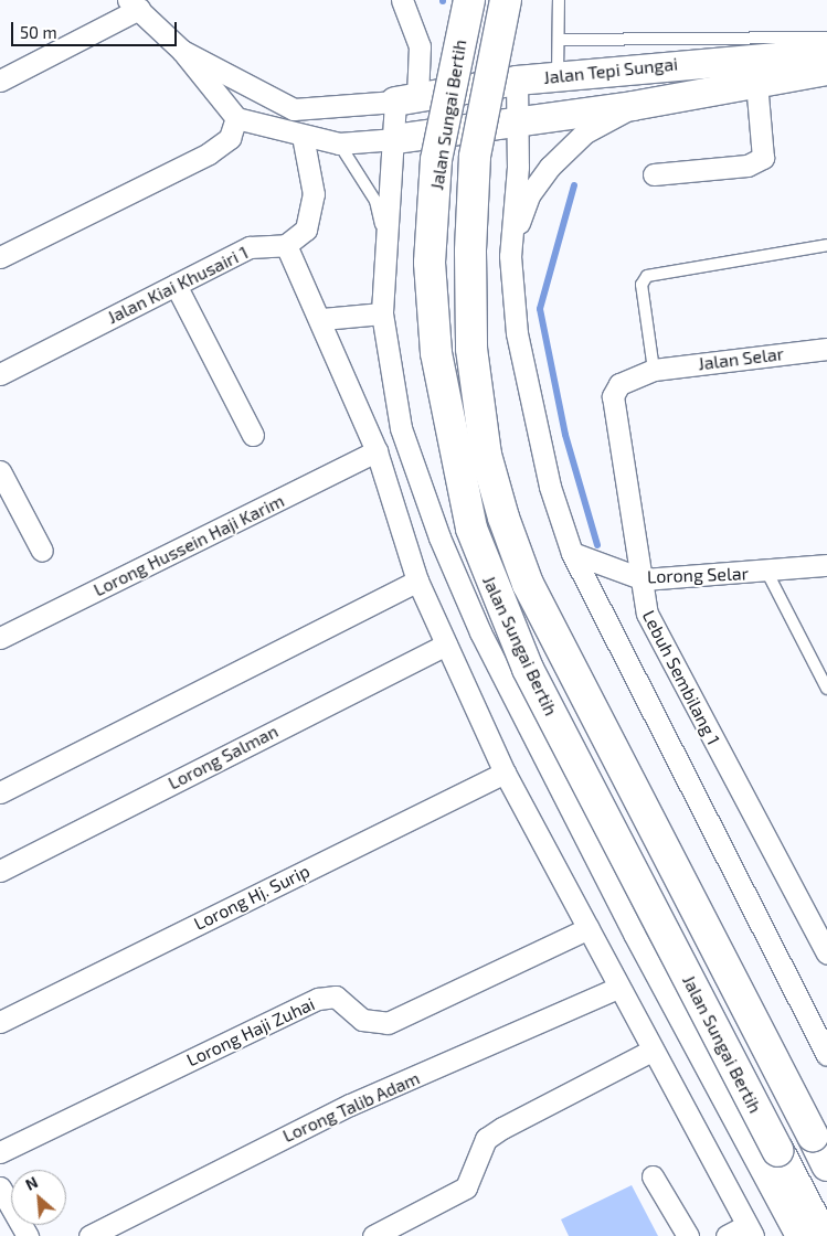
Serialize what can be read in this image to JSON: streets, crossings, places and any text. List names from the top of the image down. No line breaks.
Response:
{"streets":{"main road":["Jalan Tepi Sungai","Jalan Sungai Bertih"],"street":["Jalan Kiai Khusairi 1","Jalan Selar","Lorong Hussein Haji Karim","Lorong Selar","Lebuh Sembilang 1","Lorong Salman","Lorong Hj. Surip","Lorong Haji Zuhai","Lorong Talib Adam"]},"crossings":[["Jalan Selar","Lebuh Sembilang 1"],["Lorong Selar","Lebuh Sembilang 1"]],"scale_bar":"50 m","north":"top left"}
